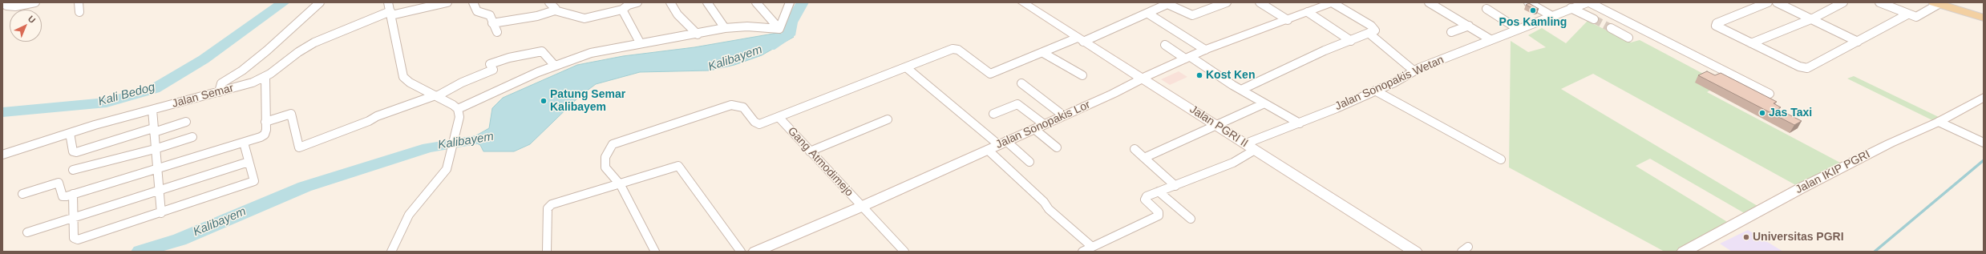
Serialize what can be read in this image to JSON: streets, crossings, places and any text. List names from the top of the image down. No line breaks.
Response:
{"streets":{"street":["Jalan Sonopakis Wetan","Jalan Semar","Jalan Sonopakis Lor","Jalan PGRI II","Gang Atmodimejo","Jalan IKIP PGRI"]},"crossings":[["Jalan Sonopakis Wetan","Jalan PGRI II"],["Jalan Sonopakis Lor","Jalan PGRI II"],["Jalan Sonopakis Lor","Gang Atmodimejo"]],"water":["Kalibayem","Kali Bedog"],"places":["Pos Kamling","Kost Ken","Patung Semar Kalibayem","Jas Taxi","Universitas PGRI"],"north":"top right"}
